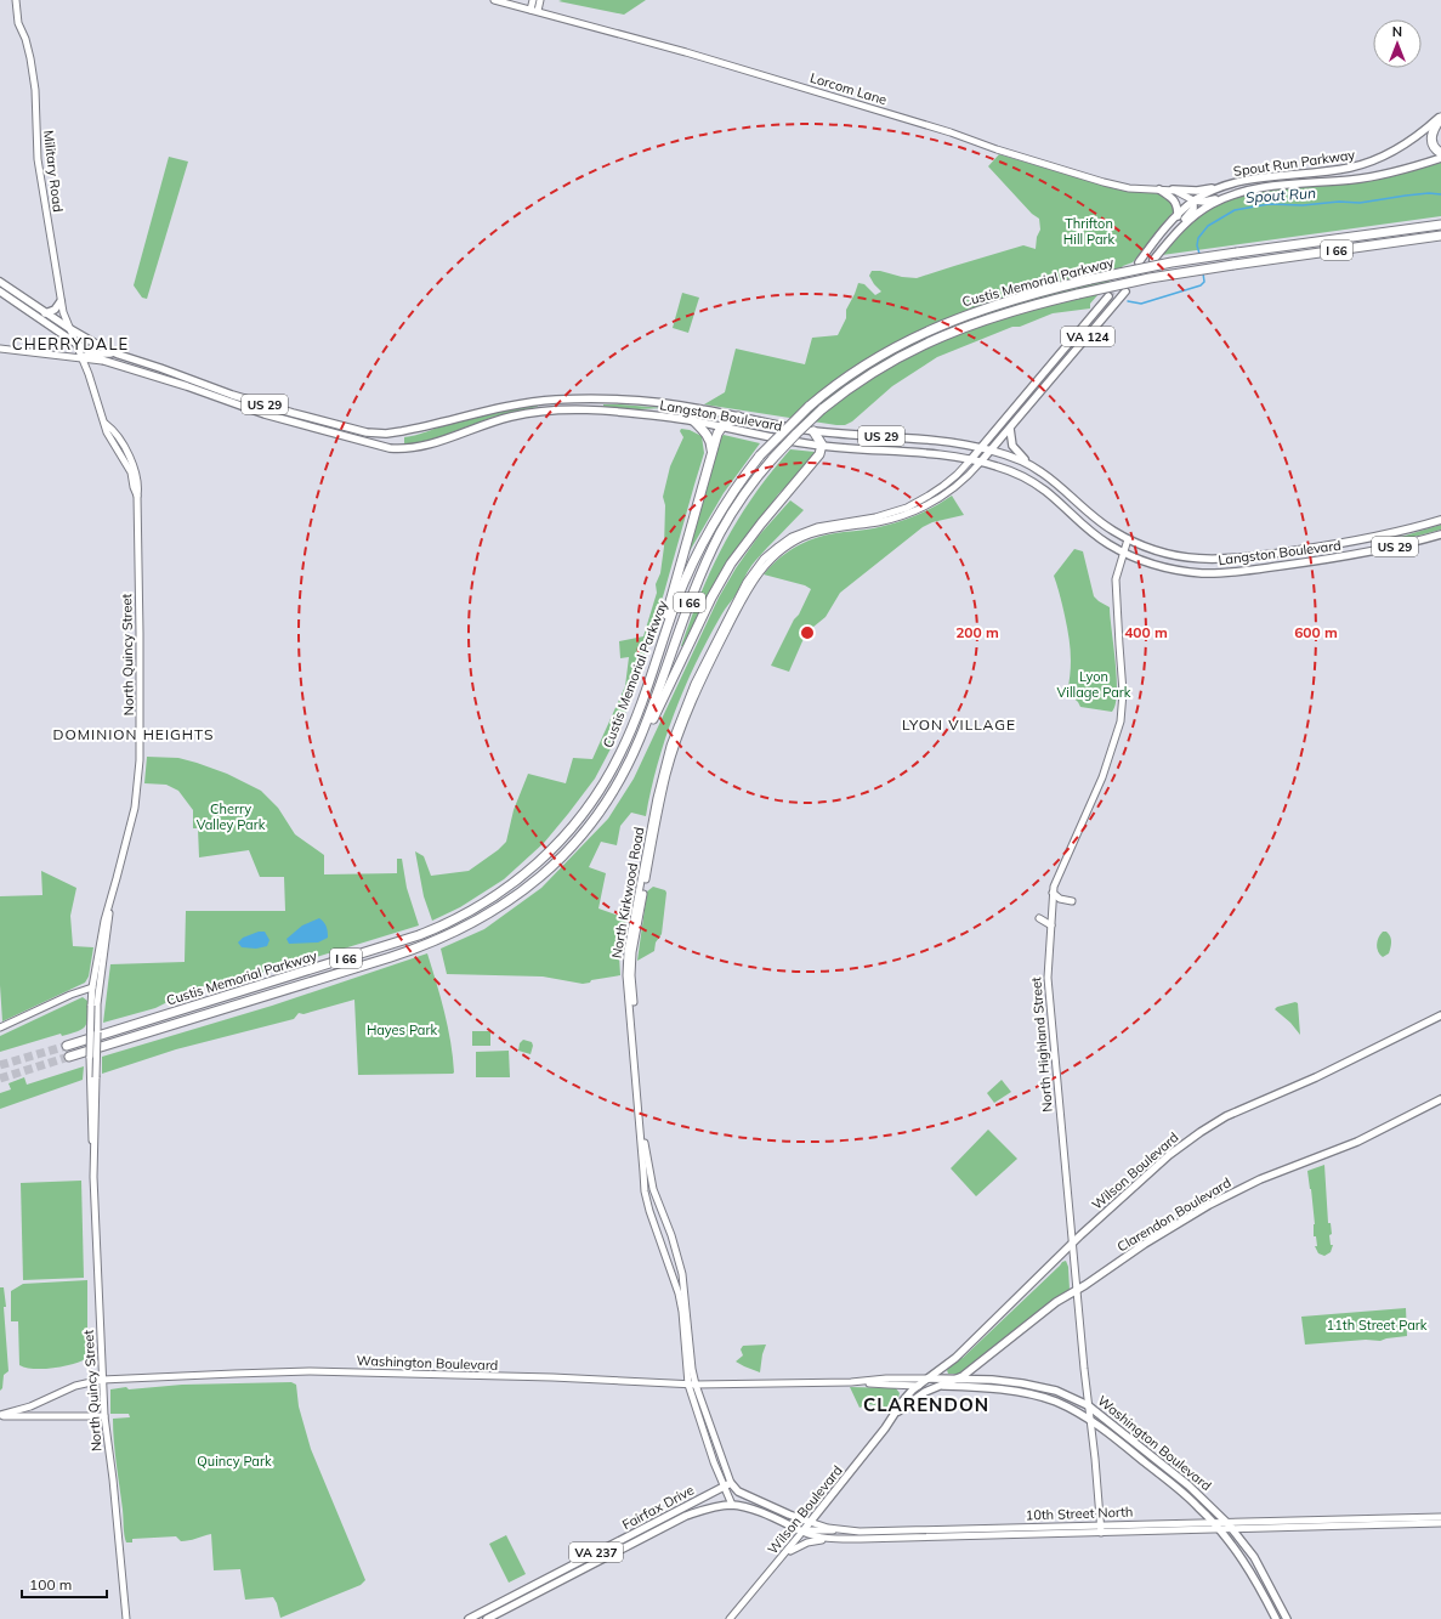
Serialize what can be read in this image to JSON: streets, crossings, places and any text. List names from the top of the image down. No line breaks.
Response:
{"streets":{"highway":["I 66","Custis Memorial Parkway"],"main road":["Lorcom Lane","Spout Run Parkway","Military Road","VA 124","US 29","Langston Boulevard","North Quincy Street","North Kirkwood Road","North Highland Street","Wilson Boulevard","Clarendon Boulevard","Washington Boulevard","Fairfax Drive","10th Street North","VA 237"]},"crossings":[["Lorcom Lane","Spout Run Parkway"],["Military Road","Langston Boulevard"],["Military Road","North Quincy Street"],["VA 124","Langston Boulevard"],["VA 124","North Kirkwood Road"],["Langston Boulevard","North Quincy Street"],["Langston Boulevard","North Kirkwood Road"],["Langston Boulevard","North Highland Street"],["North Quincy Street","Washington Boulevard"],["North Kirkwood Road","Washington Boulevard"],["North Kirkwood Road","Fairfax Drive"],["North Kirkwood Road","10th Street North"],["North Highland Street","Wilson Boulevard"],["North Highland Street","Clarendon Boulevard"],["North Highland Street","Washington Boulevard"],["North Highland Street","10th Street North"],["Wilson Boulevard","Clarendon Boulevard"],["Wilson Boulevard","Washington Boulevard"],["Wilson Boulevard","10th Street North"],["Clarendon Boulevard","Washington Boulevard"],["Washington Boulevard","10th Street North"],["Fairfax Drive","10th Street North"]],"districts":["CHERRYDALE","LYON VILLAGE","DOMINION HEIGHTS","CLARENDON"],"water":["Spout Run"],"parks":["Thrifton Hill Park","Lyon Village Park","Cherry Valley Park","Hayes Park","11th Street Park","Quincy Park"],"scale_bar":"100 m","north":"top","rings":["200 m","400 m","600 m"]}
